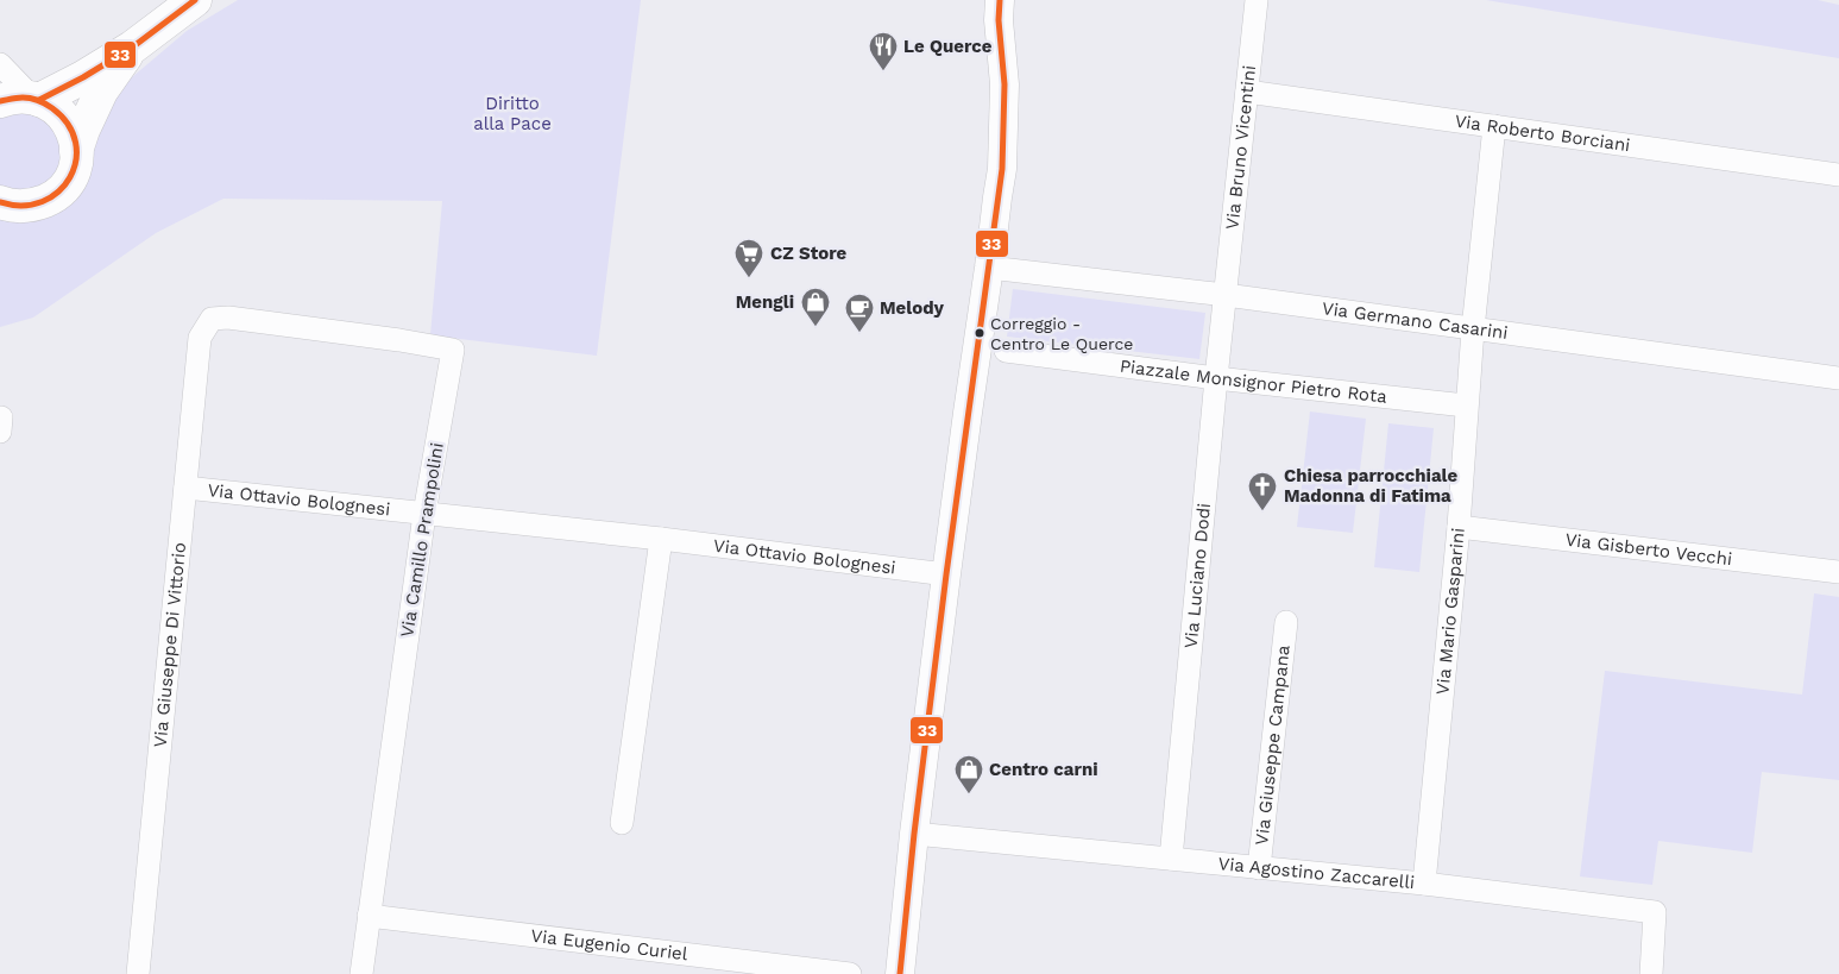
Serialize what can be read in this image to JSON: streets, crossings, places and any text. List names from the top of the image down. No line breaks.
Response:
{"streets":{"street":["Via Roberto Borciani","Via Bruno Vicentini","Via Germano Casarini","Piazzale Monsignor Pietro Rota","Via Ottavio Bolognesi","Via Camillo Prampolini","Via Gisberto Vecchi","Via Luciano Dodi","Via Mario Gasparini","Via Giuseppe Di Vittorio","Via Giuseppe Campana","Via Agostino Zaccarelli","Via Eugenio Curiel"]},"crossings":[["Via Roberto Borciani","Via Bruno Vicentini"],["Via Roberto Borciani","Via Mario Gasparini"],["Via Bruno Vicentini","Via Germano Casarini"],["Via Bruno Vicentini","Via Luciano Dodi"],["Via Germano Casarini","Via Luciano Dodi"],["Via Germano Casarini","Via Mario Gasparini"],["Piazzale Monsignor Pietro Rota","Via Luciano Dodi"],["Piazzale Monsignor Pietro Rota","Via Mario Gasparini"],["Via Ottavio Bolognesi","Via Camillo Prampolini"],["Via Ottavio Bolognesi","Via Giuseppe Di Vittorio"],["Via Camillo Prampolini","Via Giuseppe Di Vittorio"],["Via Camillo Prampolini","Via Eugenio Curiel"],["Via Gisberto Vecchi","Via Mario Gasparini"],["Via Luciano Dodi","Via Agostino Zaccarelli"],["Via Mario Gasparini","Via Agostino Zaccarelli"],["Via Giuseppe Campana","Via Agostino Zaccarelli"]],"parks":["Diritto alla Pace"],"places":{"restaurant":["Le Querce"],"supermarket":["CZ Store"],"shop":["Mengli","Centro carni"],"other":["Correggio - Centro Le Querce"],"cafe":["Melody"],"church":["Chiesa parrocchiale Madonna di Fatima"]},"lines":["transit line 33"]}
